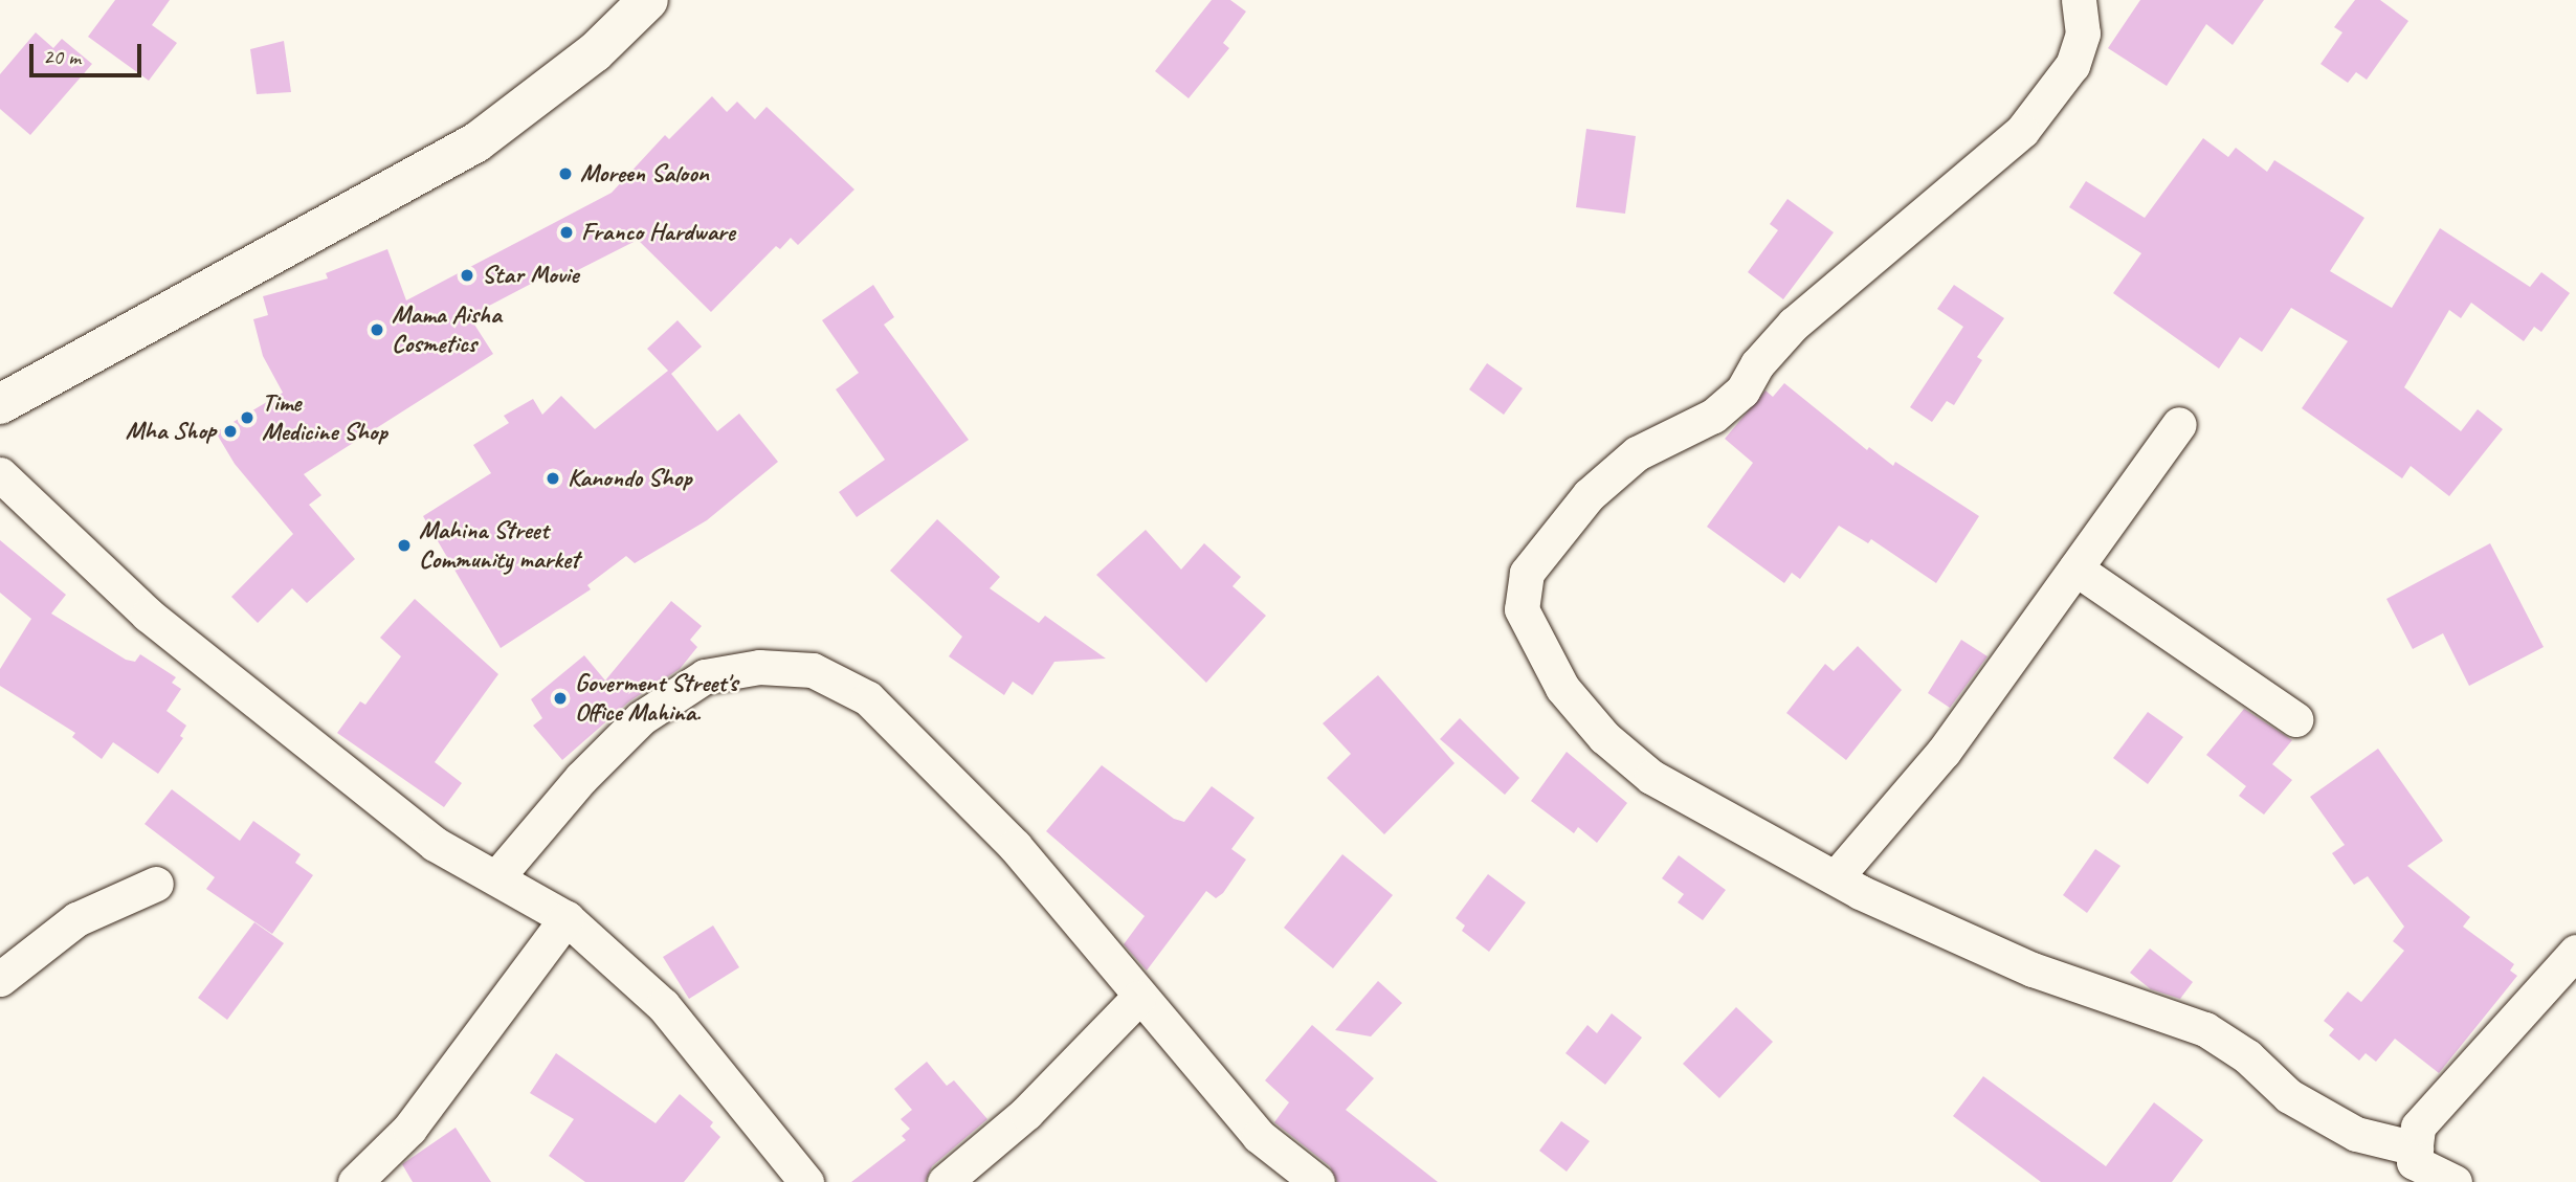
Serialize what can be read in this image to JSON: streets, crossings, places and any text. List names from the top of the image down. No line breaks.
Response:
{"places":["Moreen Saloon","Franco Hardware","Star Movie","Mama Aisha Cosmetics","Time Medicine Shop","Mha Shop","Kanondo Shop","Mahina Street Community market","Goverment Street's Office Mahina."],"scale_bar":"20 m"}
